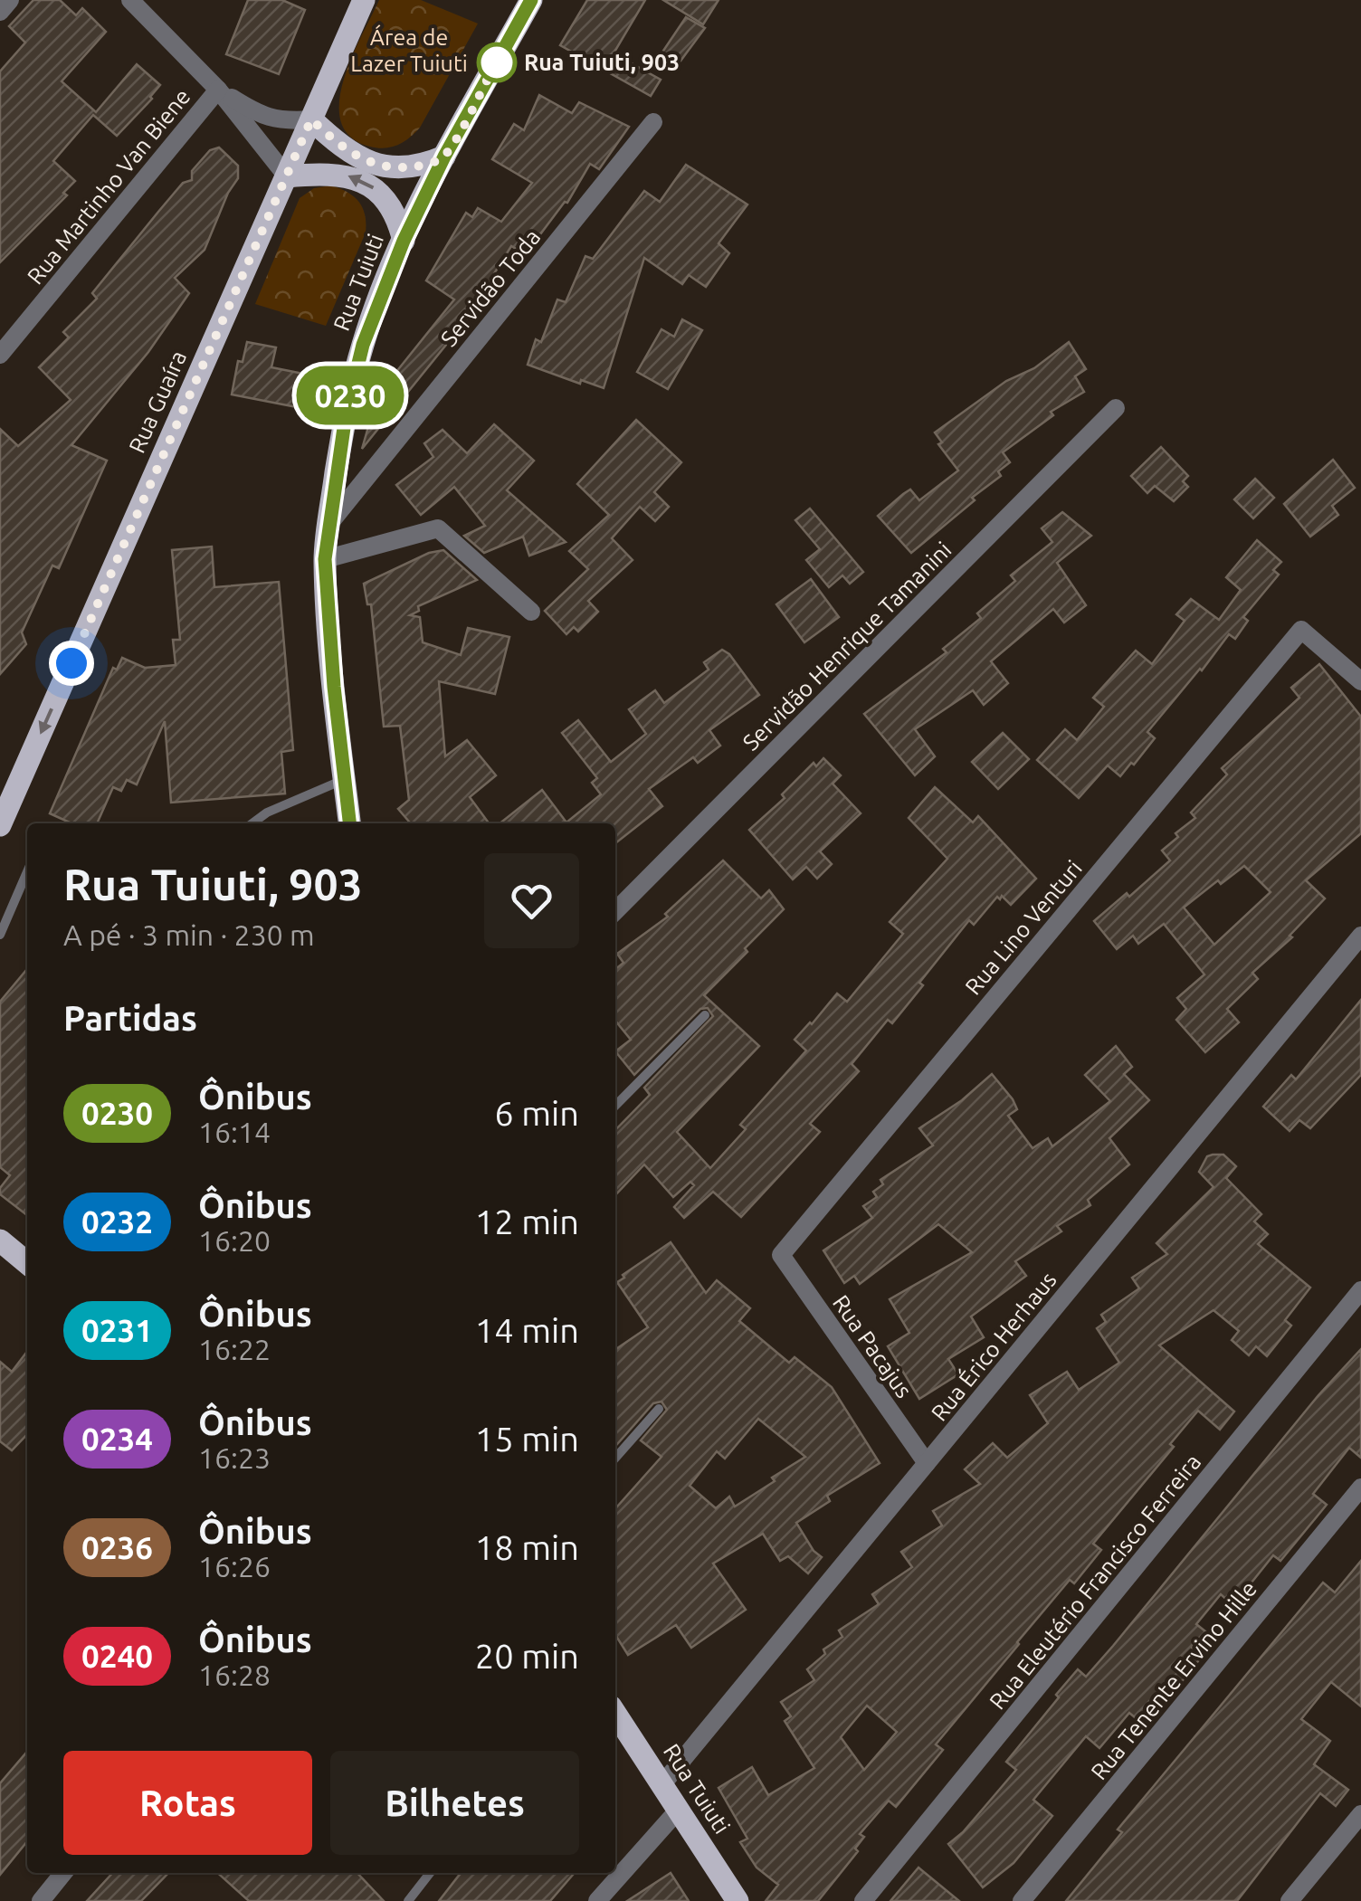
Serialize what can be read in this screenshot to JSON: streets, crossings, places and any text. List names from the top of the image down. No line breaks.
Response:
{"streets":{"main road":["Rua Tuiuti","Rua Guaíra"],"street":["Rua Martinho Van Biene","Servidão Toda","Servidão Henrique Tamanini","Rua Lino Venturi","Rua Pacajus","Rua Érico Herhaus","Rua Eleutério Francisco Ferreira","Rua Tenente Ervino Hille"]},"crossings":[["Rua Tuiuti","Servidão Toda"],["Rua Tuiuti","Rua Érico Herhaus"],["Rua Lino Venturi","Rua Pacajus"],["Rua Pacajus","Rua Érico Herhaus"]],"one_way":["Rua Guaíra"],"parks":["Área de Lazer Tuiuti"],"places":["Rua Tuiuti, 903"],"lines":["bus line 0230"],"page":{"on_map":"0230","heading":[["Rua Tuiuti, 903","A pé · 3 min · 230 m"],"Partidas"],"list":[{"mark":"0230","name":"Ônibus","note":"16:14","value":"6 min"},{"mark":"0232","name":"Ônibus","note":"16:20","value":"12 min"},{"mark":"0231","name":"Ônibus","note":"16:22","value":"14 min"},{"mark":"0234","name":"Ônibus","note":"16:23","value":"15 min"},{"mark":"0236","name":"Ônibus","note":"16:26","value":"18 min"},{"mark":"0240","name":"Ônibus","note":"16:28","value":"20 min"}],"buttons":["Rotas","Bilhetes"]}}
